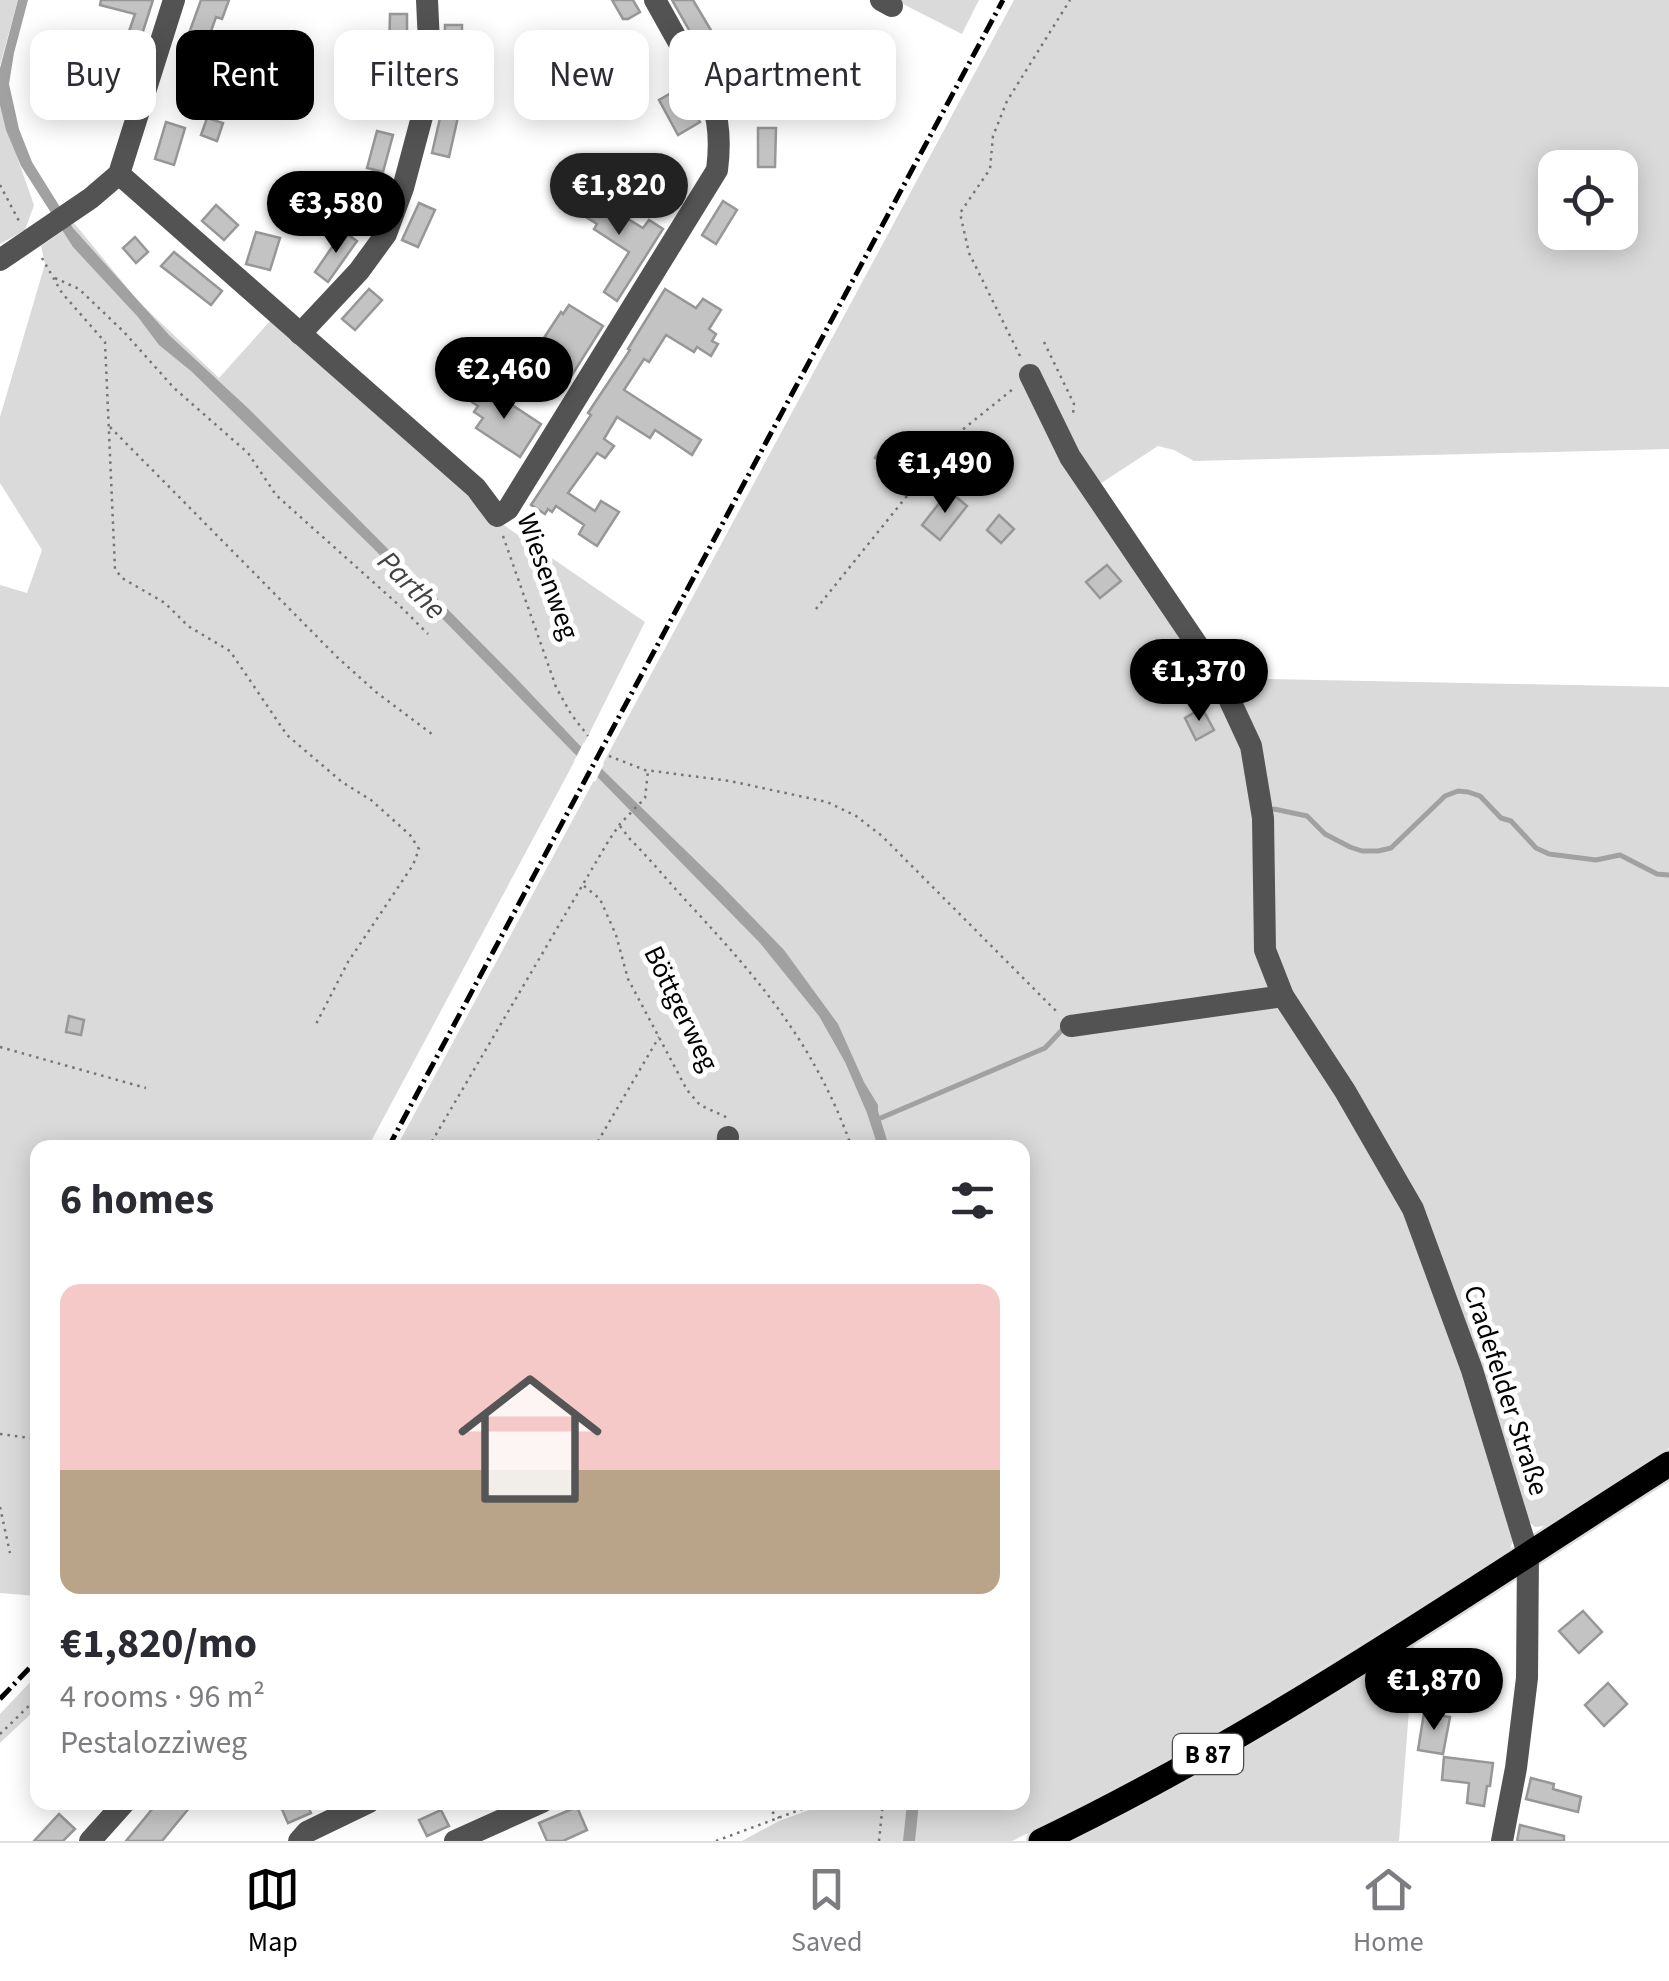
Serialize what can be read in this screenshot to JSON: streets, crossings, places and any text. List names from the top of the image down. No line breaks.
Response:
{"streets":{"main road":["B 87"],"street":["Wiesenweg","Cradefelder Straße"],"path":["Böttgerweg"]},"crossings":[["Cradefelder Straße","B 87"]],"water":["Parthe"],"page":{"chip":["Buy","Rent","Filters","New","Apartment"],"price":["€1,820","€3,580","€2,460","€1,490","€1,370","€1,870"],"heading":"6 homes","list":[{"name":"€1,820/mo","note":"4 rooms · 96 m² · Pestalozziweg"}],"tabs":["Map","Saved","Home"]}}
